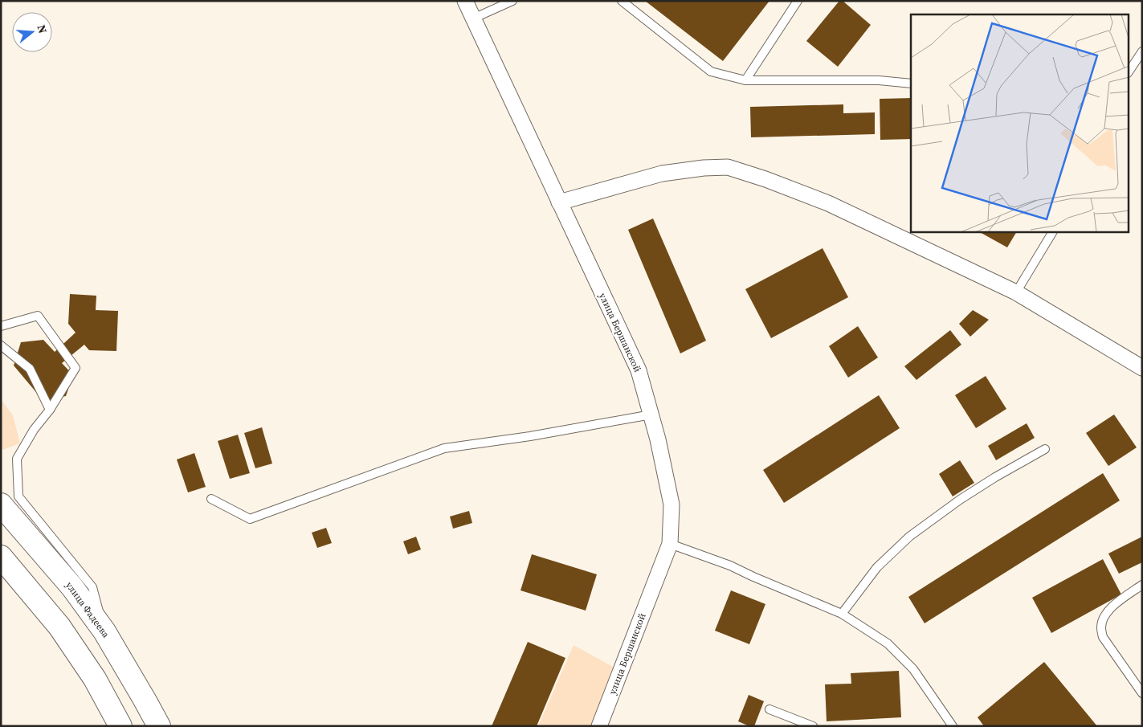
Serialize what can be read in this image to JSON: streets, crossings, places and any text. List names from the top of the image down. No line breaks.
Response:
{"streets":{"main road":["улица Фадеева"],"street":["улица Бершанской"]},"north":"right"}
